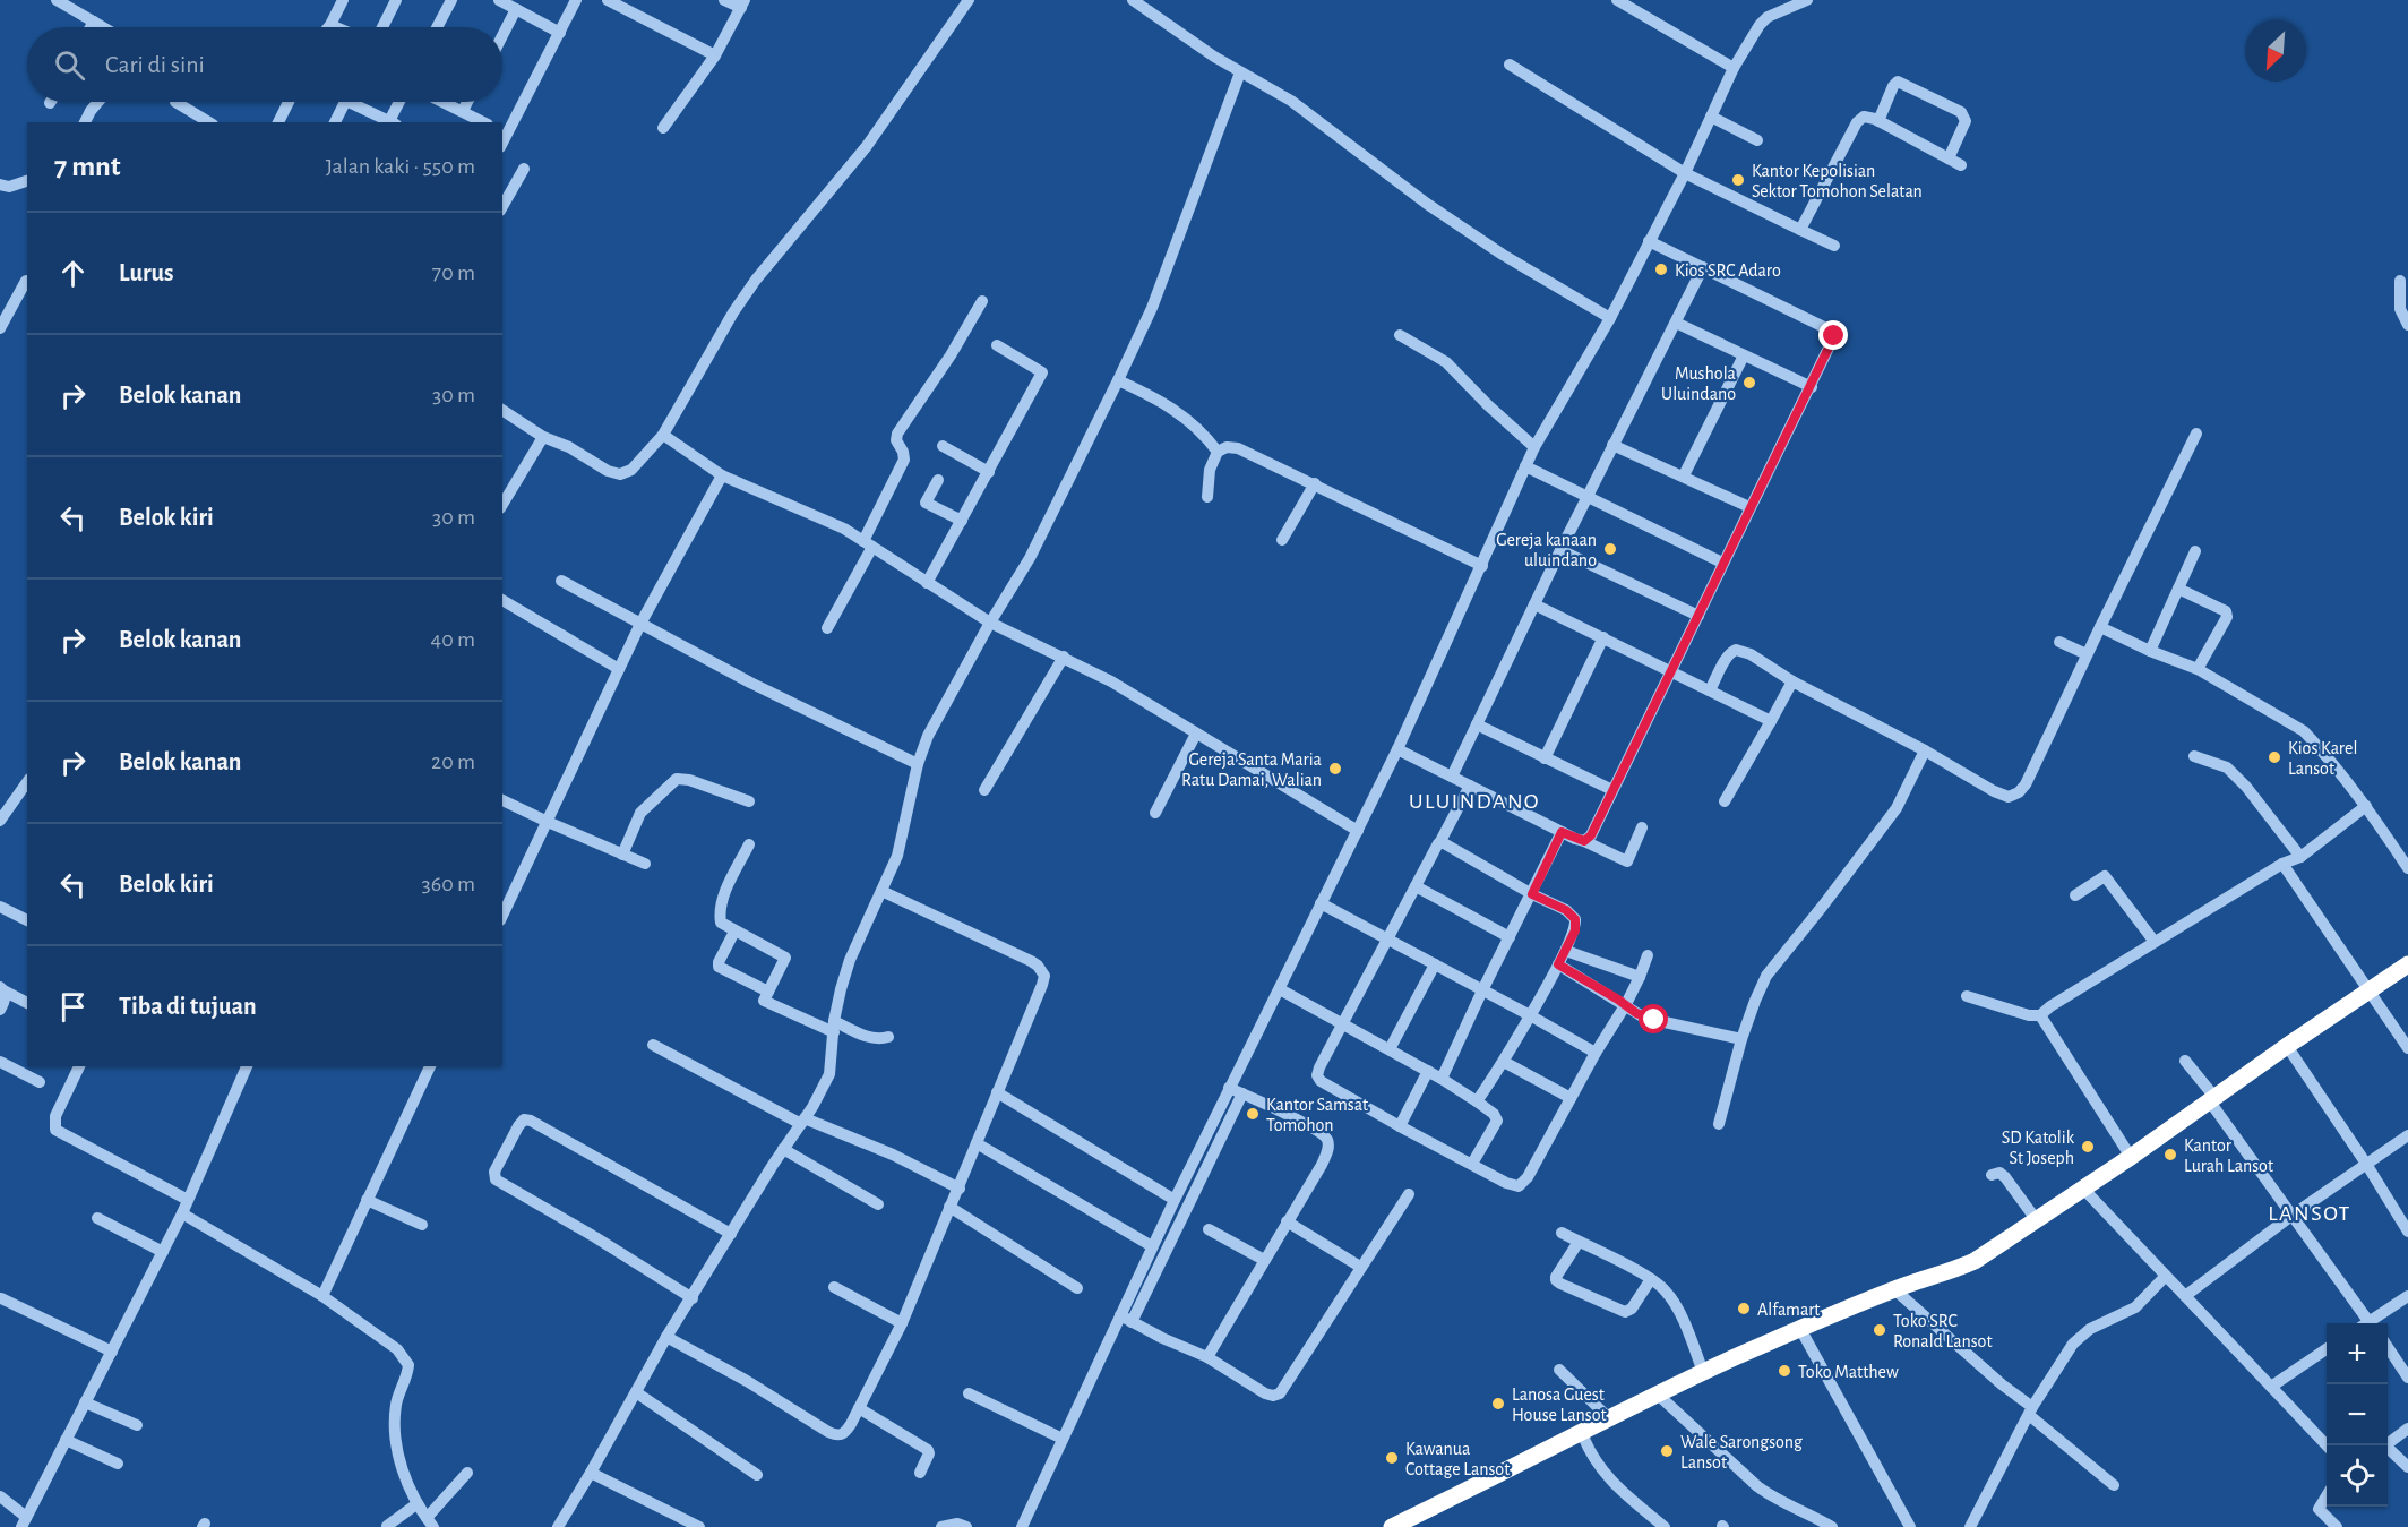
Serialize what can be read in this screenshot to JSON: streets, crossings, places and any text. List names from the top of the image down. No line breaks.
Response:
{"districts":["ULUINDANO","LANSOT"],"places":["Kantor Kepolisian Sektor Tomohon Selatan","Kios SRC Adaro","Mushola Uluindano","Gereja kanaan uluindano","Kios Karel Lansot","Gereja Santa Maria Ratu Damai, Walian","Kantor Samsat Tomohon","SD Katolik St Joseph","Kantor Lurah Lansot","Alfamart","Toko SRC Ronald Lansot","Toko Matthew","Lanosa Guest House Lansot","Wale Sarongsong Lansot","Kawanua Cottage Lansot"],"north":"bottom left","page":{"search":"Cari di sini","heading":["7 mnt","Jalan kaki · 550 m"],"list":[["Lurus","70 m"],["Belok kanan","30 m"],["Belok kiri","30 m"],["Belok kanan","40 m"],["Belok kanan","20 m"],["Belok kiri","360 m"],"Tiba di tujuan"],"map_buttons":["+","−"]}}
